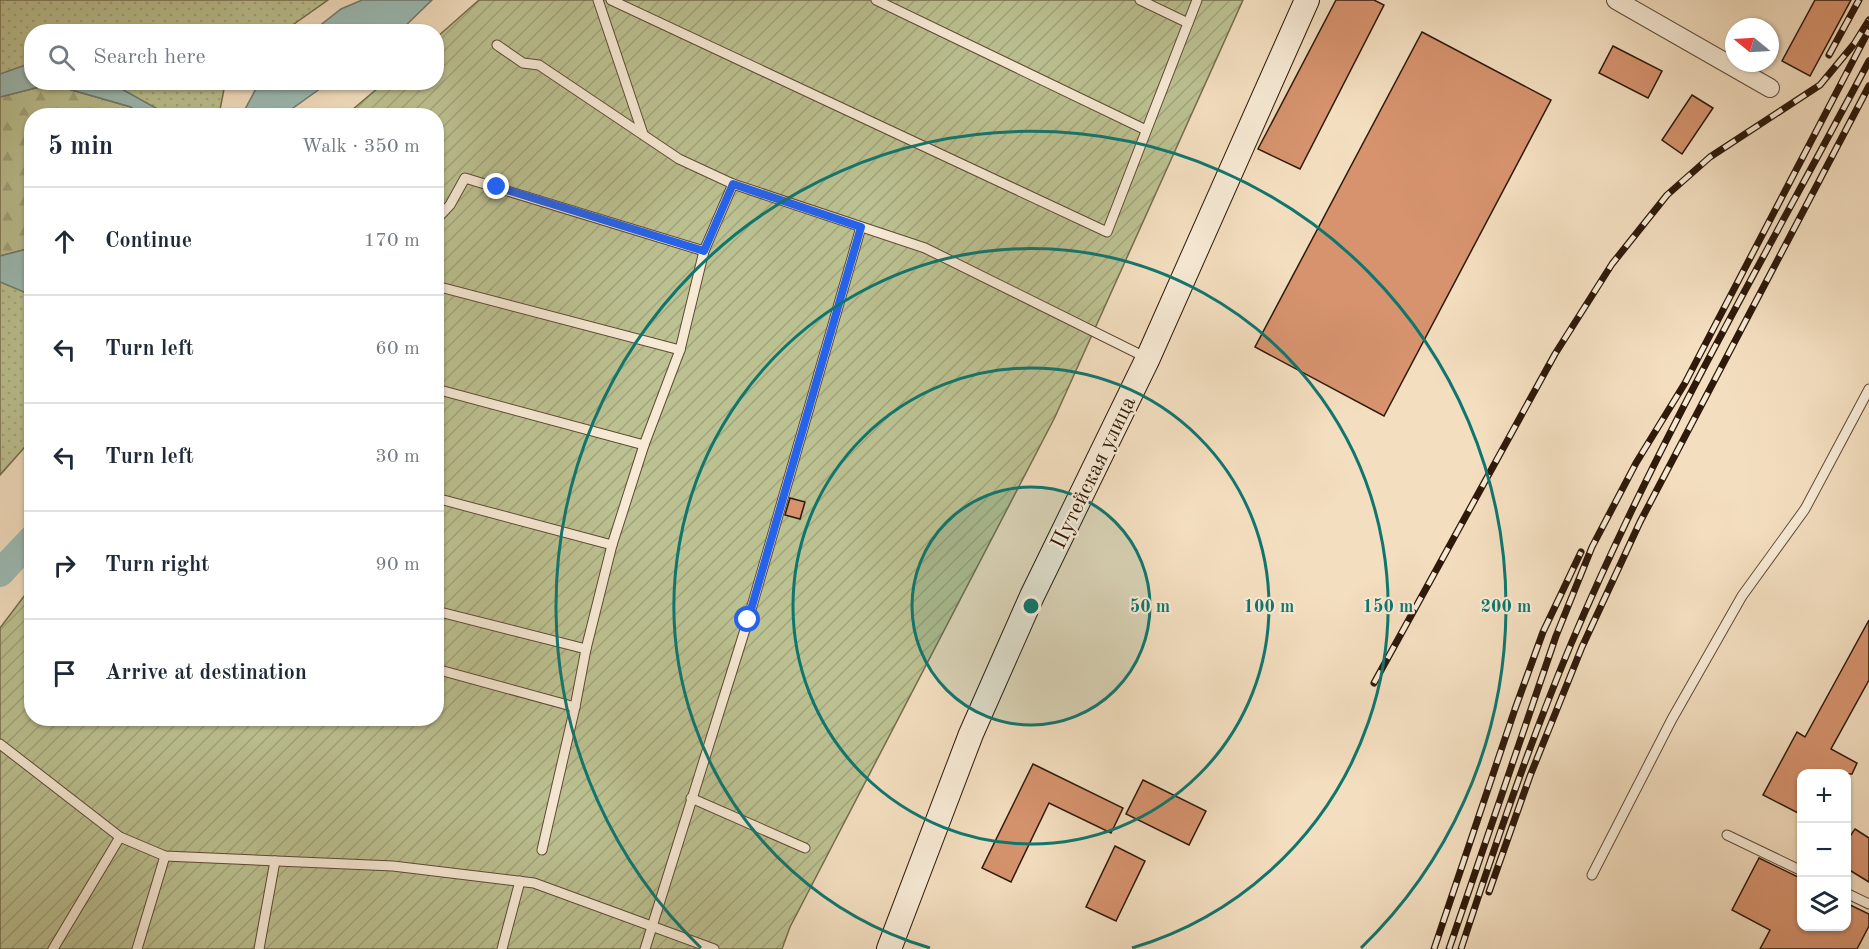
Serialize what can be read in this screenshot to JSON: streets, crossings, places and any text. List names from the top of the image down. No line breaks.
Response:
{"streets":{"main road":["Путейская улица"]},"north":"left","page":{"search":"Search here","heading":["5 min","Walk · 350 m"],"list":[["Continue","170 m"],["Turn left","60 m"],["Turn left","30 m"],["Turn right","90 m"],"Arrive at destination"],"map_buttons":["+","−"]},"rings":["50 m","100 m","150 m","200 m"]}
